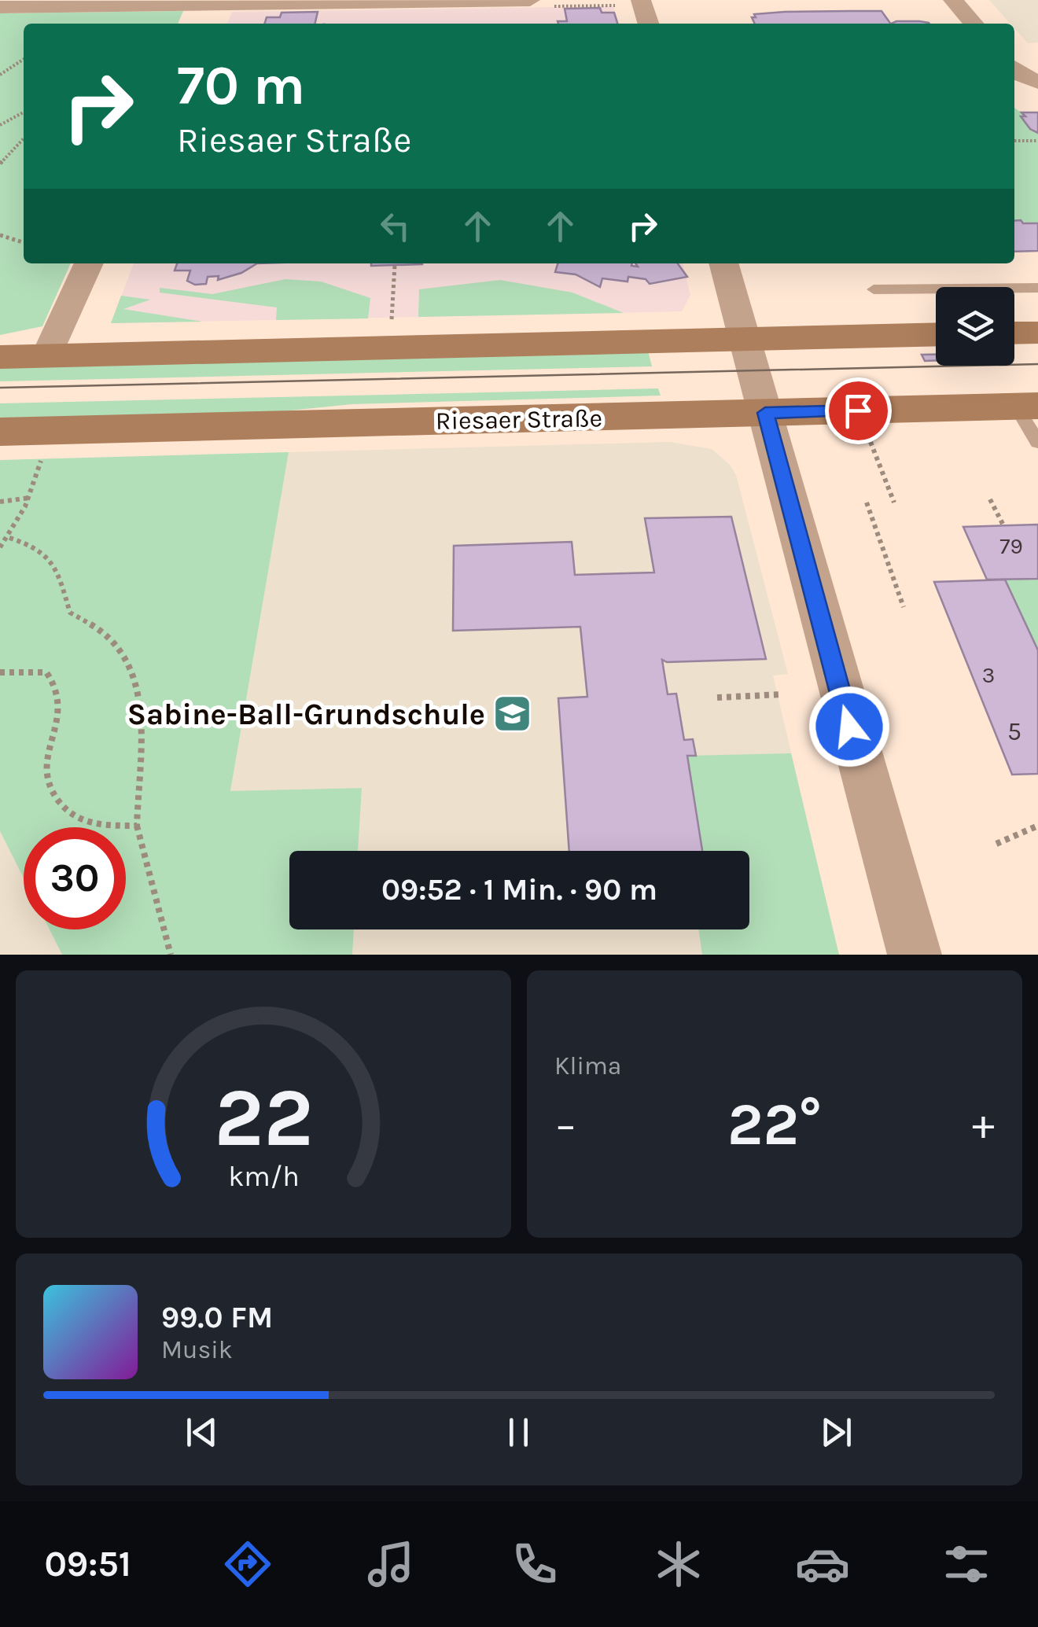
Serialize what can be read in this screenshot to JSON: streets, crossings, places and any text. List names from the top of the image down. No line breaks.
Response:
{"streets":{"main road":["Riesaer Straße"]},"places":{"school or university":["Sabine-Ball-Grundschule"]},"house_numbers":["79","3","5"],"page":{"turn":["70 m","Riesaer Straße"],"limit":"30","trip":"09:52 · 1 Min. · 90 m","tile":"Klima","heat":["−","22°","+"],"song":["99.0 FM","Musik"],"tabs":"09:51","gauge":["22","km/h"]}}
